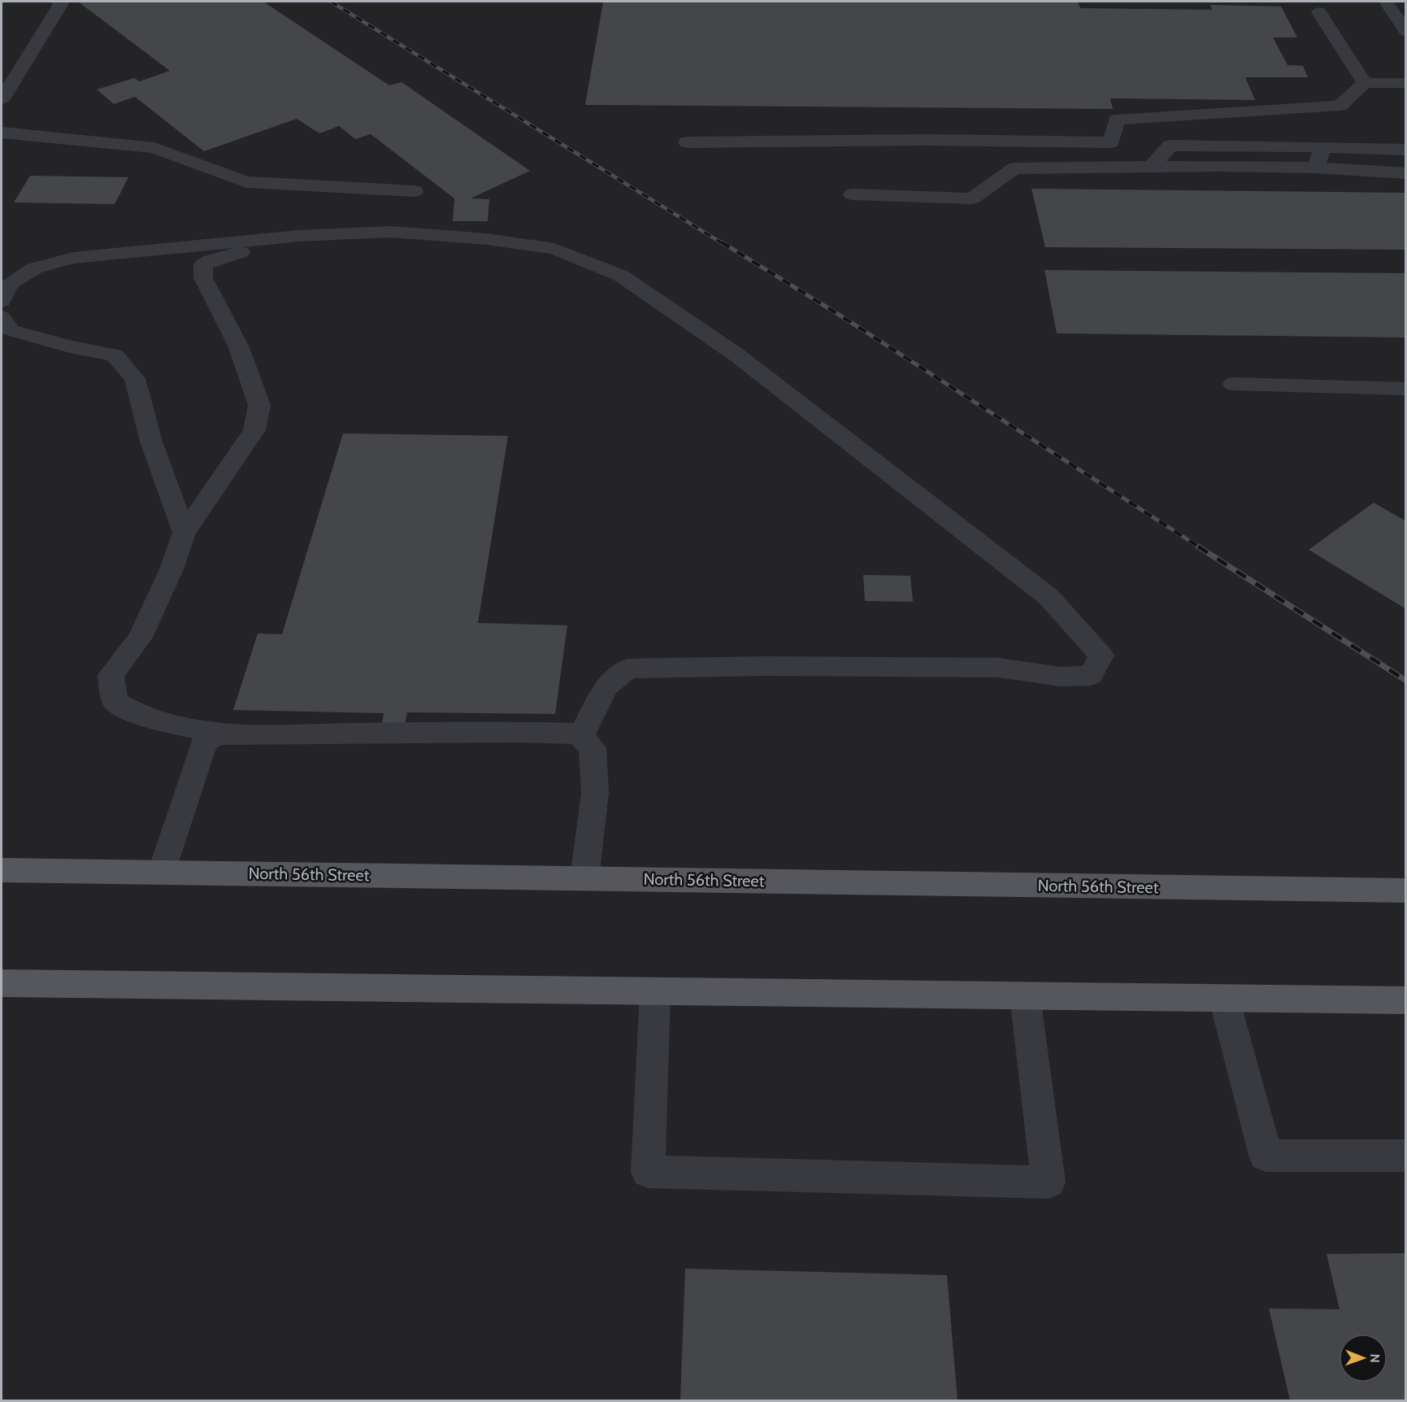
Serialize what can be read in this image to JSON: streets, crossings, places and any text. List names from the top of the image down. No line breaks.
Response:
{"streets":{"main road":["North 56th Street"]},"north":"right"}
